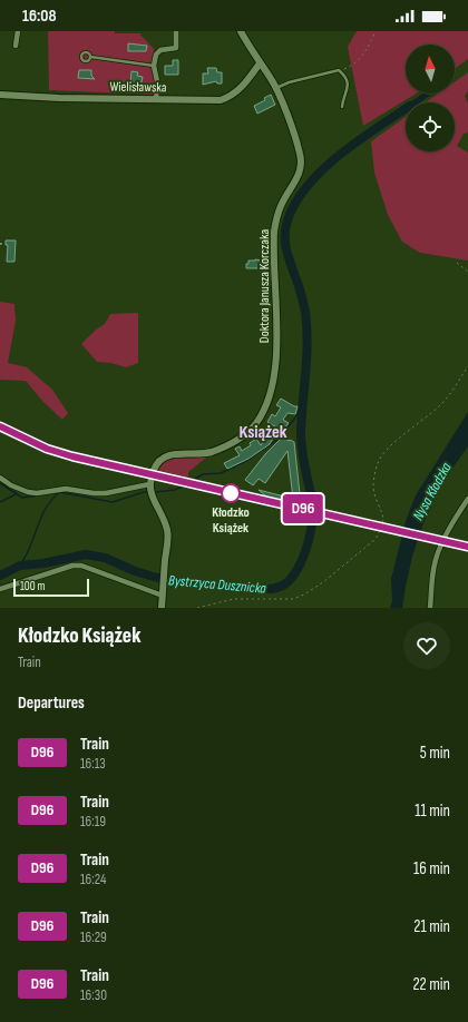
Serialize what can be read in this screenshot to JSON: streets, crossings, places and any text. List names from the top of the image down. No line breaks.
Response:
{"streets":{"street":["Wielisławska","Doktora Janusza Korczaka"]},"crossings":[["Wielisławska","Doktora Janusza Korczaka"]],"districts":["Książek"],"water":["Nysa Kłodzka","Bystrzyca Dusznicka"],"places":["Kłodzko Książek"],"scale_bar":"100 m","north":"top","page":{"status":"16:08","on_map":"D96","scale":"100 m","heading":[["Kłodzko Książek","Train"],"Departures"],"list":[{"mark":"D96","name":"Train","note":"16:13","value":"5 min"},{"mark":"D96","name":"Train","note":"16:19","value":"11 min"},{"mark":"D96","name":"Train","note":"16:24","value":"16 min"},{"mark":"D96","name":"Train","note":"16:29","value":"21 min"},{"mark":"D96","name":"Train","note":"16:30","value":"22 min"}]}}
